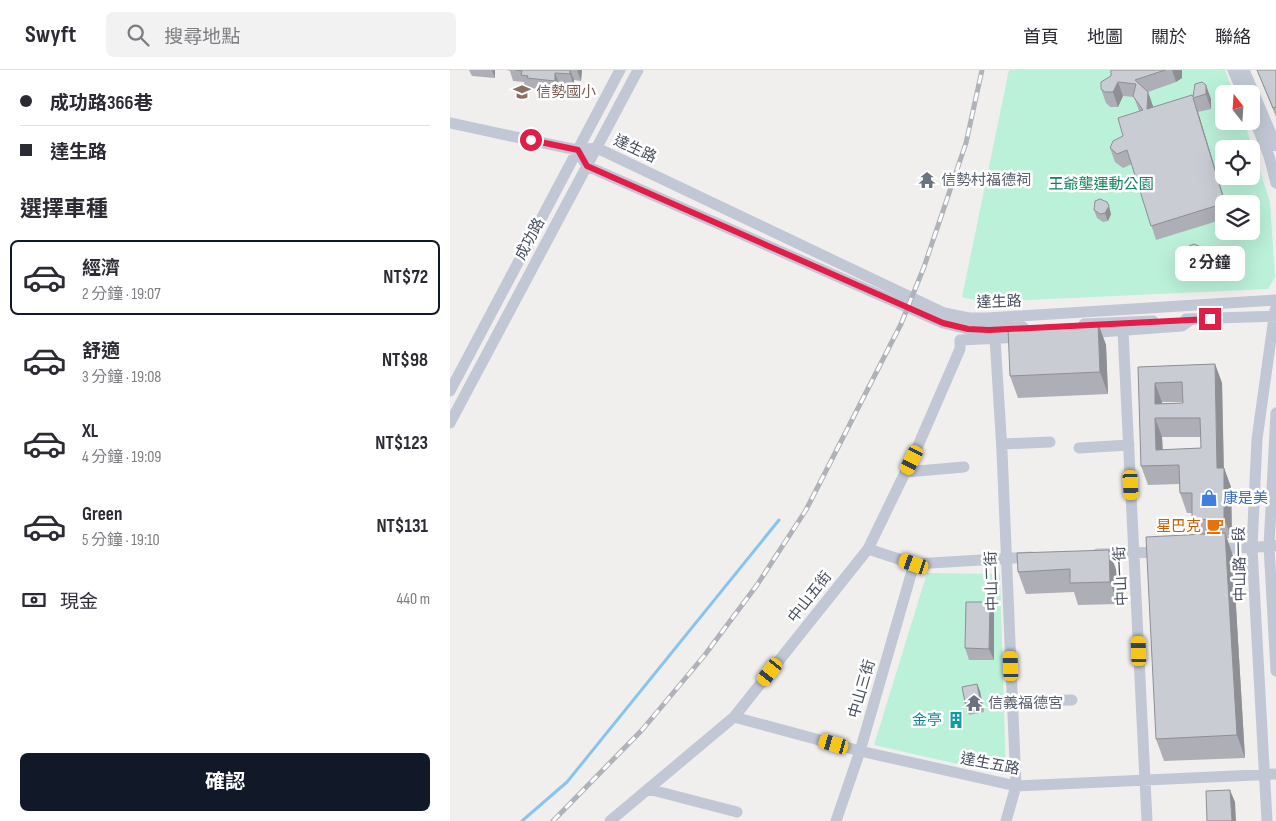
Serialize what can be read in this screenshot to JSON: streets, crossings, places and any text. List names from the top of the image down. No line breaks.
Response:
{"streets":{"street":["達生路","成功路","中山路一段","中山一街","中山二街","中山五街","中山三街","達生五路"]},"crossings":[["達生路","成功路"],["中山路一段","達生五路"],["中山一街","達生五路"],["中山二街","中山五街"],["中山二街","達生五路"],["中山五街","達生五路"],["中山三街","達生五路"]],"parks":["王爺壟運動公園"],"places":{"school or university":["信勢國小"],"temple":["信勢村福德祠","信義福德宮"],"shop":["康是美"],"cafe":["星巴克"],"building":["金亭"]},"north":"top","page":{"header":"Swyft","search":"搜尋地點","nav":["首頁","地圖","關於","聯絡"],"banner":["成功路366巷","達生路"],"heading":"選擇車種","list":[{"name":"經濟","note":"2 分鐘 · 19:07","value":"NT$72"},{"name":"舒適","note":"3 分鐘 · 19:08","value":"NT$98"},{"name":"XL","note":"4 分鐘 · 19:09","value":"NT$123"},{"name":"Green","note":"5 分鐘 · 19:10","value":"NT$131"}],"bubble":"2 分鐘","pay":["現金","440 m"],"buttons":"確認"}}
